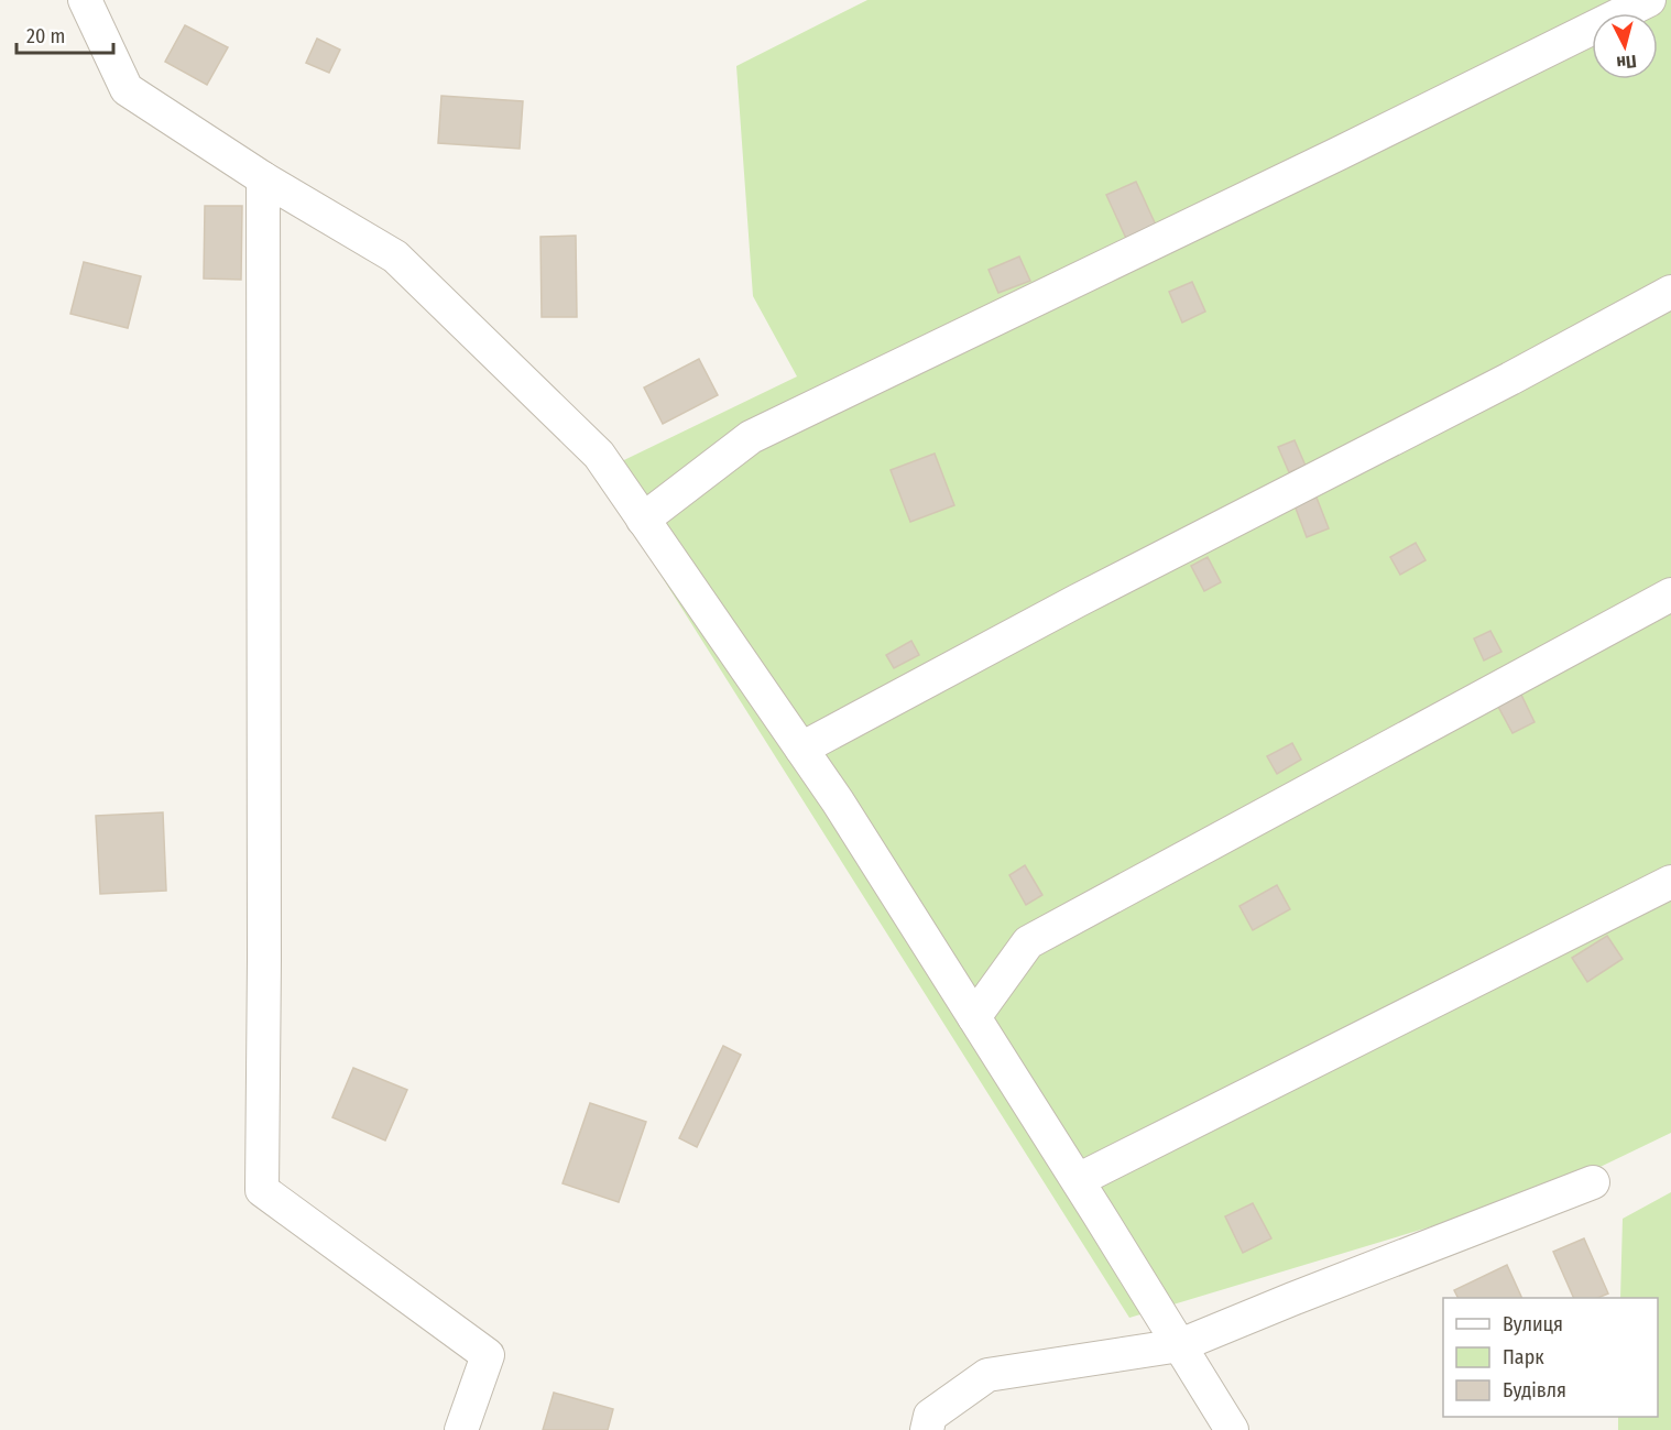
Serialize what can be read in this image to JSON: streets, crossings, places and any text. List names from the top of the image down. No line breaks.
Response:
{"legend":["Вулиця","Парк","Будівля"],"scale_bar":"20 m","north":"bottom"}
